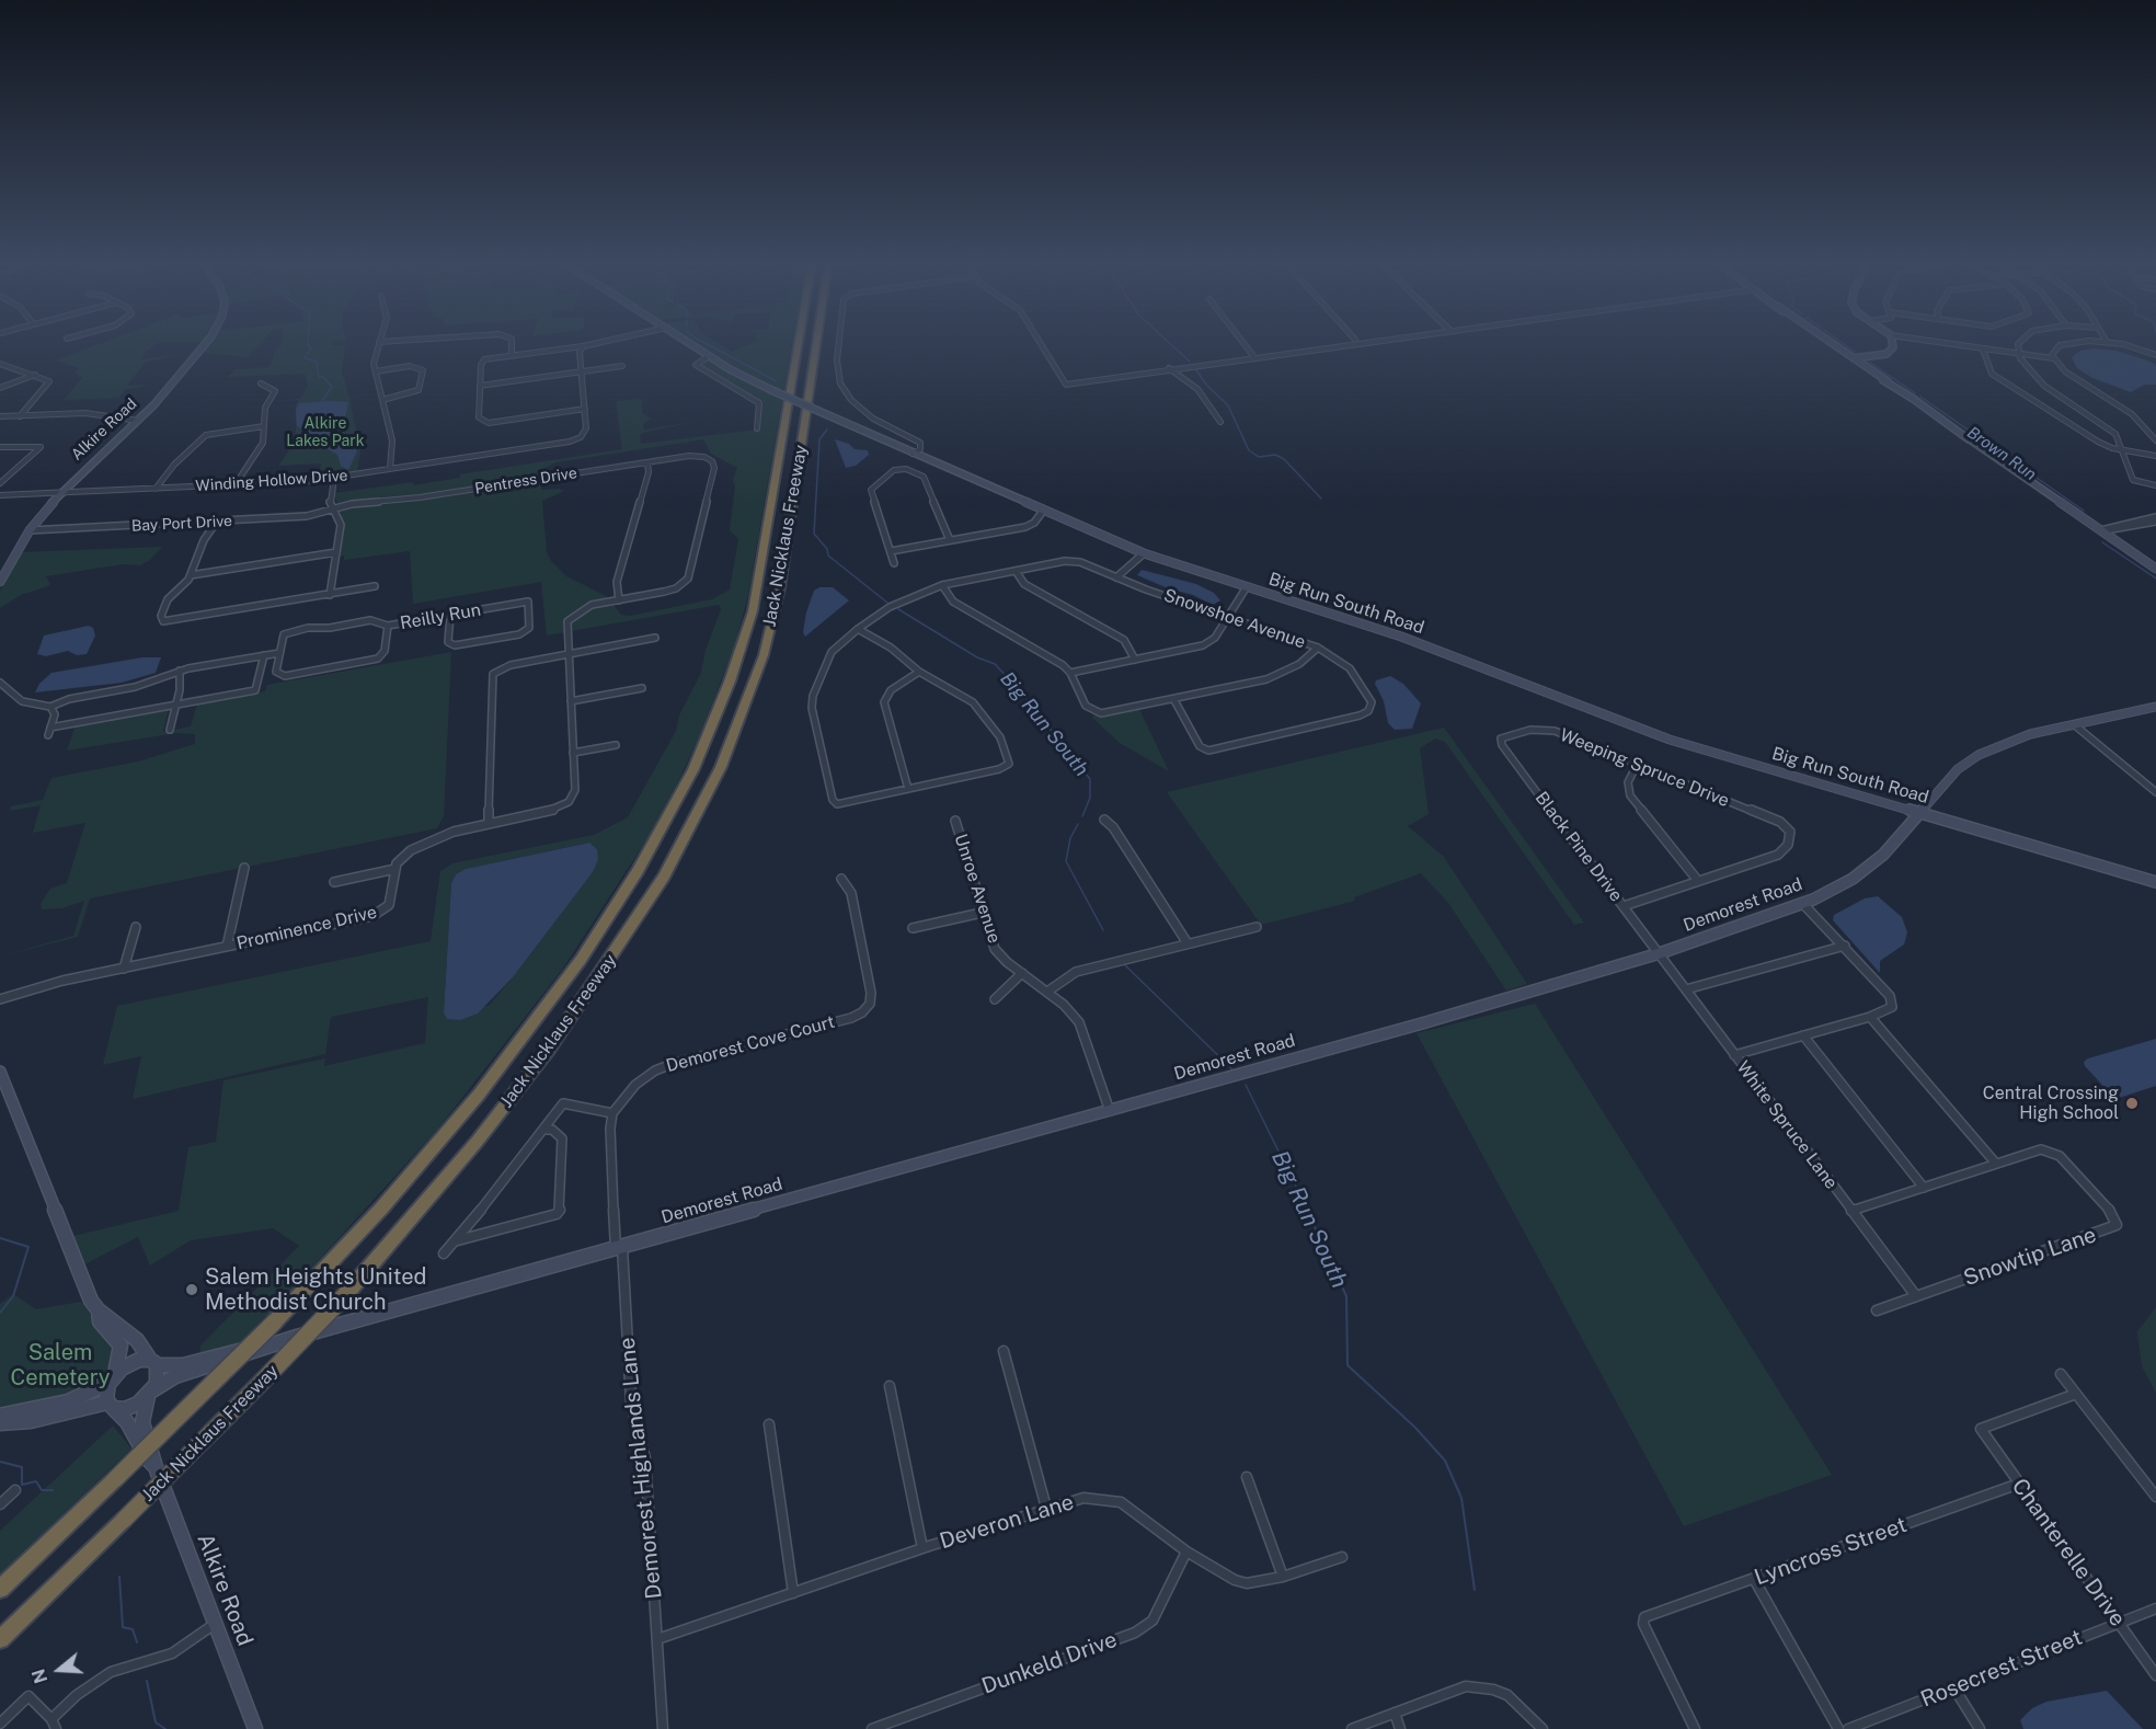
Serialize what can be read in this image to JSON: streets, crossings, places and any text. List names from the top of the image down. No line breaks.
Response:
{"streets":{"highway":["Jack Nicklaus Freeway"],"street":["Alkire Road","Winding Hollow Drive","Pentress Drive","Bay Port Drive","Big Run South Road","Reilly Run","Snowshoe Avenue","Weeping Spruce Drive","Black Pine Drive","Unroe Avenue","Demorest Road","Prominence Drive","Demorest Cove Court","White Spruce Lane","Snowtip Lane","Demorest Highlands Lane","Deveron Lane","Lyncross Street","Chanterelle Drive","Dunkeld Drive","Rosecrest Street"]},"crossings":[["Alkire Road","Winding Hollow Drive"],["Alkire Road","Bay Port Drive"],["Alkire Road","Demorest Road"],["Pentress Drive","Bay Port Drive"],["Big Run South Road","Demorest Road"],["Weeping Spruce Drive","Black Pine Drive"],["Black Pine Drive","Demorest Road"],["Black Pine Drive","White Spruce Lane"],["Unroe Avenue","Demorest Road"],["Demorest Road","White Spruce Lane"],["Demorest Road","Demorest Highlands Lane"],["White Spruce Lane","Snowtip Lane"],["Demorest Highlands Lane","Deveron Lane"],["Deveron Lane","Dunkeld Drive"],["Lyncross Street","Chanterelle Drive"],["Chanterelle Drive","Rosecrest Street"]],"water":["Brown Run","Big Run South"],"parks":["Alkire Lakes Park","Salem Cemetery"],"places":["Central Crossing High School","Salem Heights United Methodist Church"],"north":"left"}
